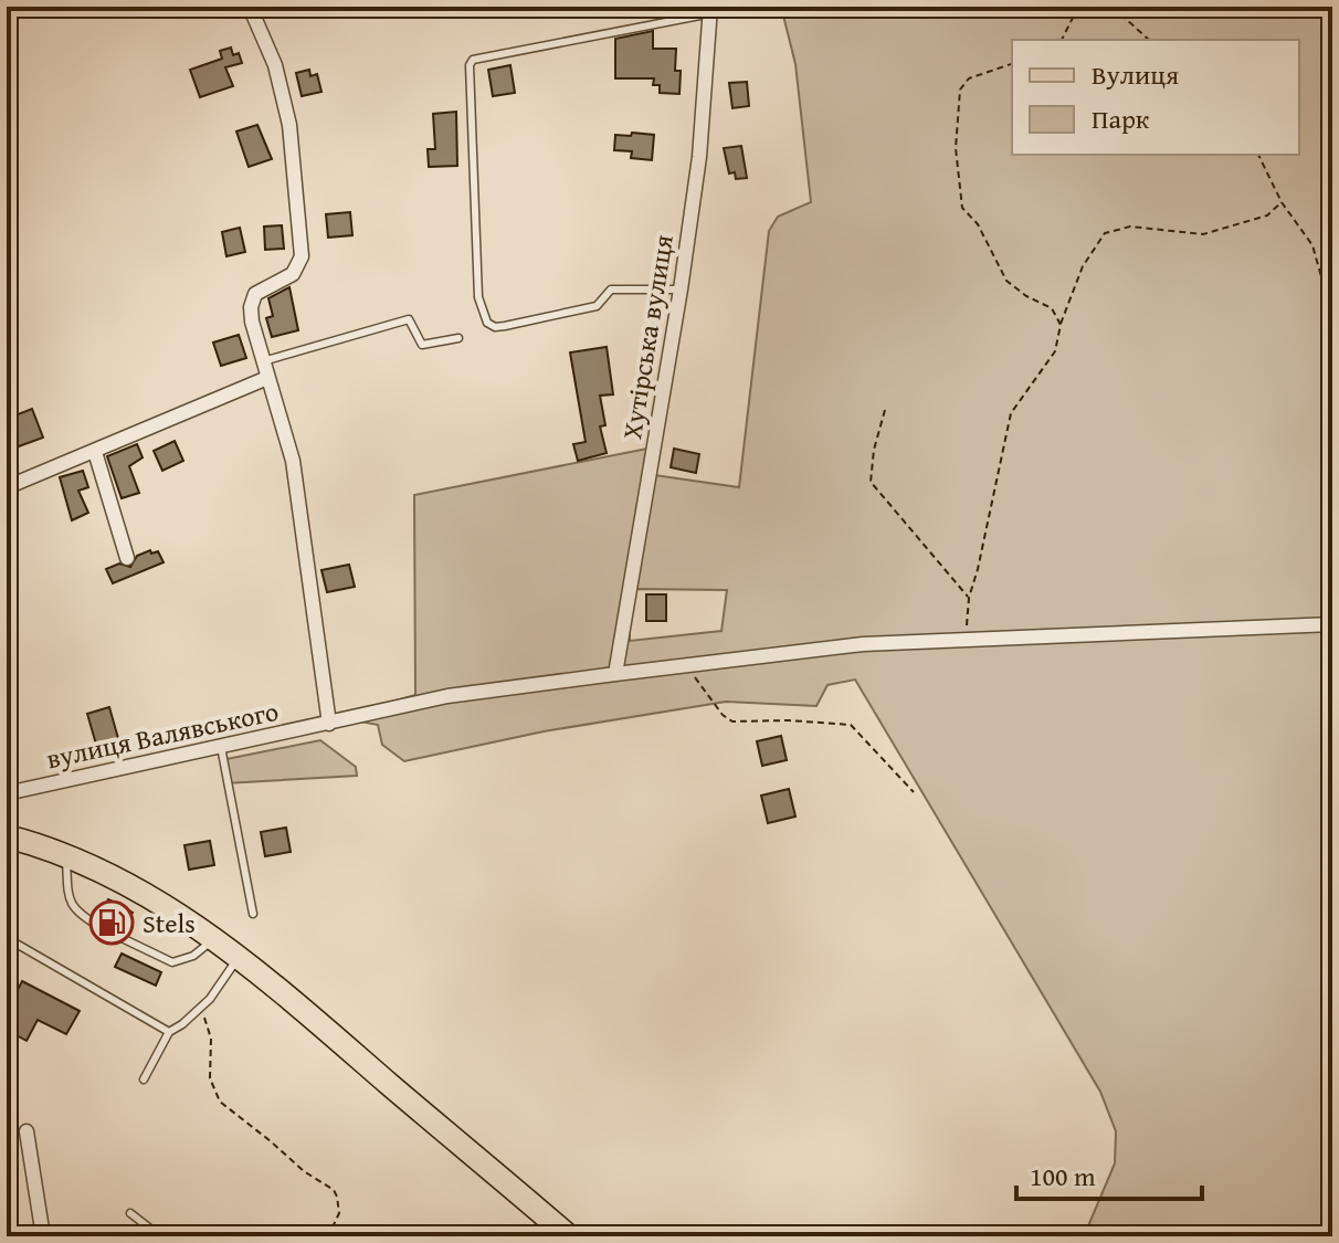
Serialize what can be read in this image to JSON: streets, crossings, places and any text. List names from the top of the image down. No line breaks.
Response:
{"streets":{"street":["Хутірська вулиця","вулиця Валявського"]},"crossings":[["Хутірська вулиця","вулиця Валявського"]],"places":{"fuel station":["Stels"]},"legend":["Вулиця","Парк"],"scale_bar":"100 m"}
